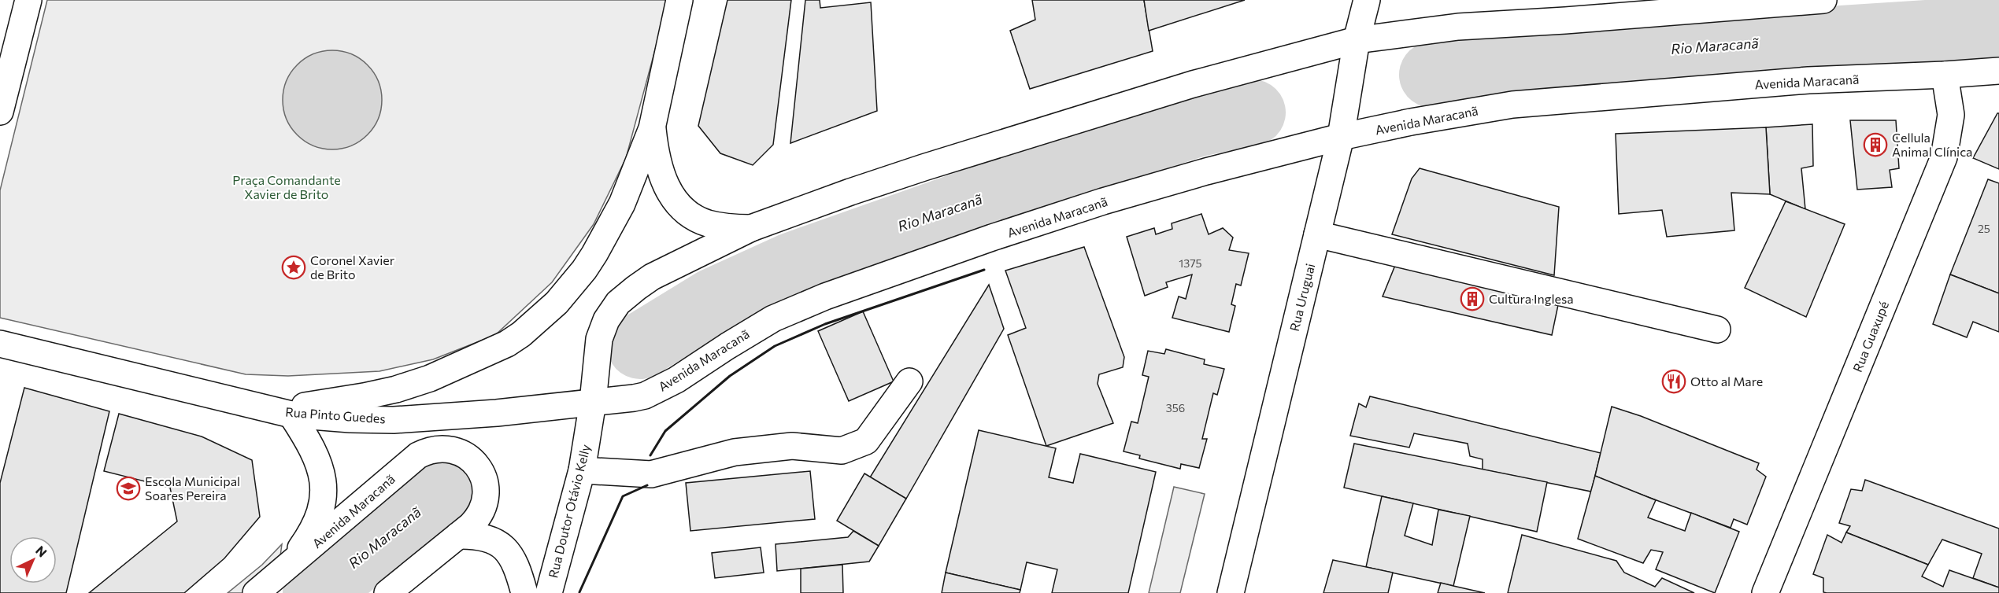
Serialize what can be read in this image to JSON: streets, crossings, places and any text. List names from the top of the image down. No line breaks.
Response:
{"streets":{"street":["Avenida Maracanã","Rua Uruguai","Rua Guaxupé","Rua Pinto Guedes","Rua Doutor Otávio Kelly"]},"crossings":[["Avenida Maracanã","Rua Uruguai"],["Avenida Maracanã","Rua Guaxupé"],["Avenida Maracanã","Rua Pinto Guedes"],["Avenida Maracanã","Rua Doutor Otávio Kelly"],["Rua Pinto Guedes","Rua Doutor Otávio Kelly"]],"water":["Rio Maracanã"],"parks":["Praça Comandante Xavier de Brito"],"places":{"building":["Cellula Animal Clínica","Cultura Inglesa"],"place":["Coronel Xavier de Brito"],"restaurant":["Otto al Mare"],"school or university":["Escola Municipal Soares Pereira"]},"house_numbers":["25","1375","356"],"north":"top right"}
